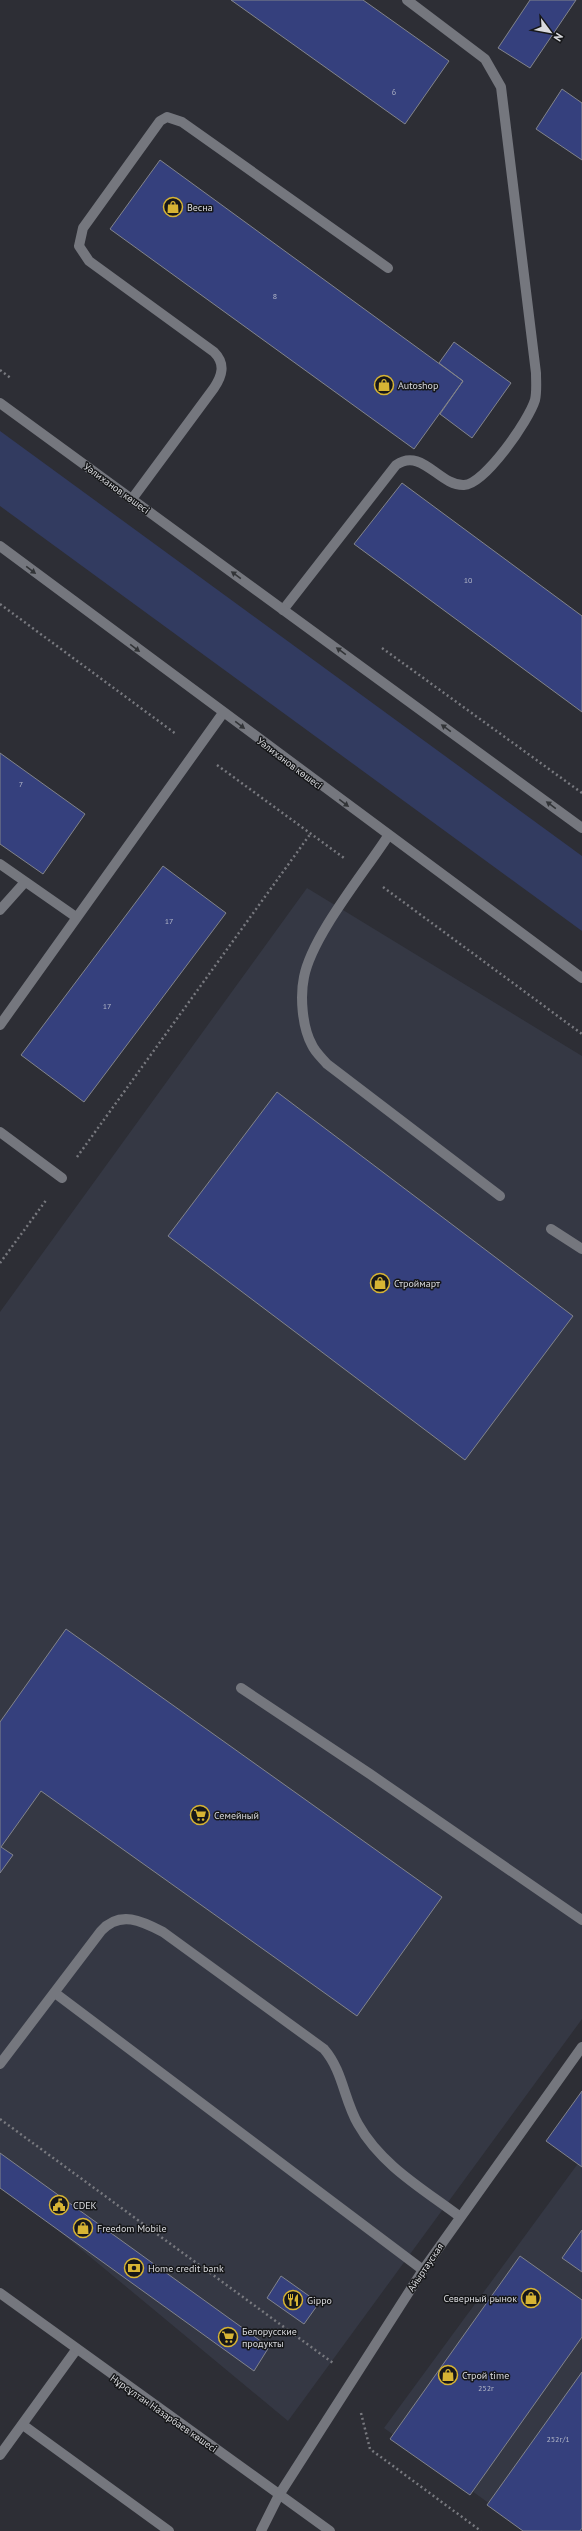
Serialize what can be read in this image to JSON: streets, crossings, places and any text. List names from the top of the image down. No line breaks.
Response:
{"streets":{"main road":["Уәлиханов көшесі","Айыртауская","Нұрсұлтан Назарбаев көшесі"]},"crossings":[["Айыртауская","Нұрсұлтан Назарбаев көшесі"]],"places":{"shop":["Весна","Autoshop","Строймарт","Freedom Mobile","Северный рынок","Строй time"],"supermarket":["Семейный","Белорусские продукты"],"public building":["CDEK"],"bank":["Home credit bank"],"restaurant":["Gippo"]},"house_numbers":["6","8","10","7","17","17","252г","252г/1"],"north":"bottom right"}
